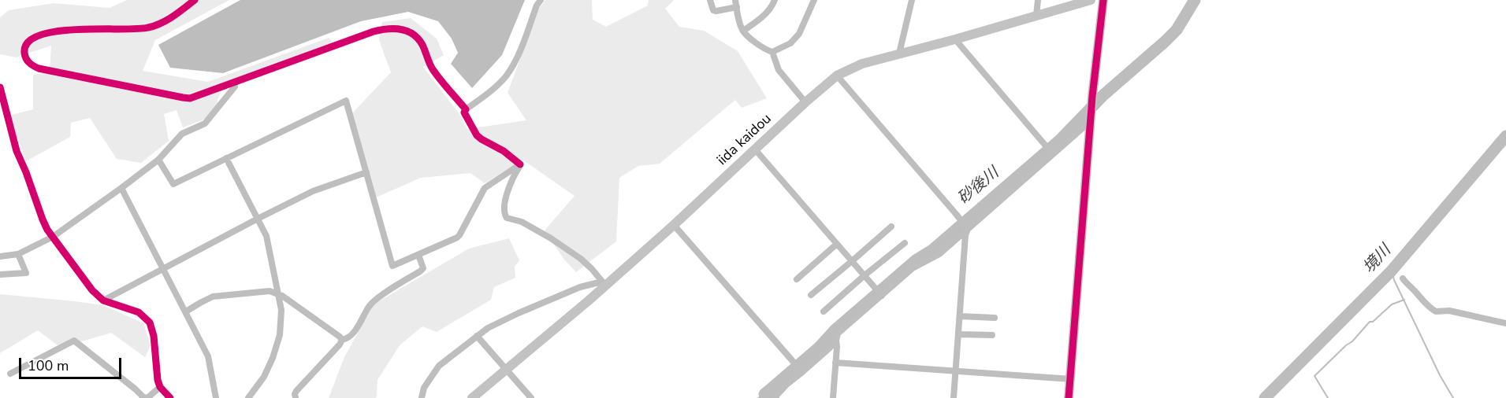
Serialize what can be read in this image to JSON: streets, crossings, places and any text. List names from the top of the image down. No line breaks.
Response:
{"streets":{"main road":["iida kaidou"]},"water":["砂後川","境川"],"scale_bar":"100 m"}
